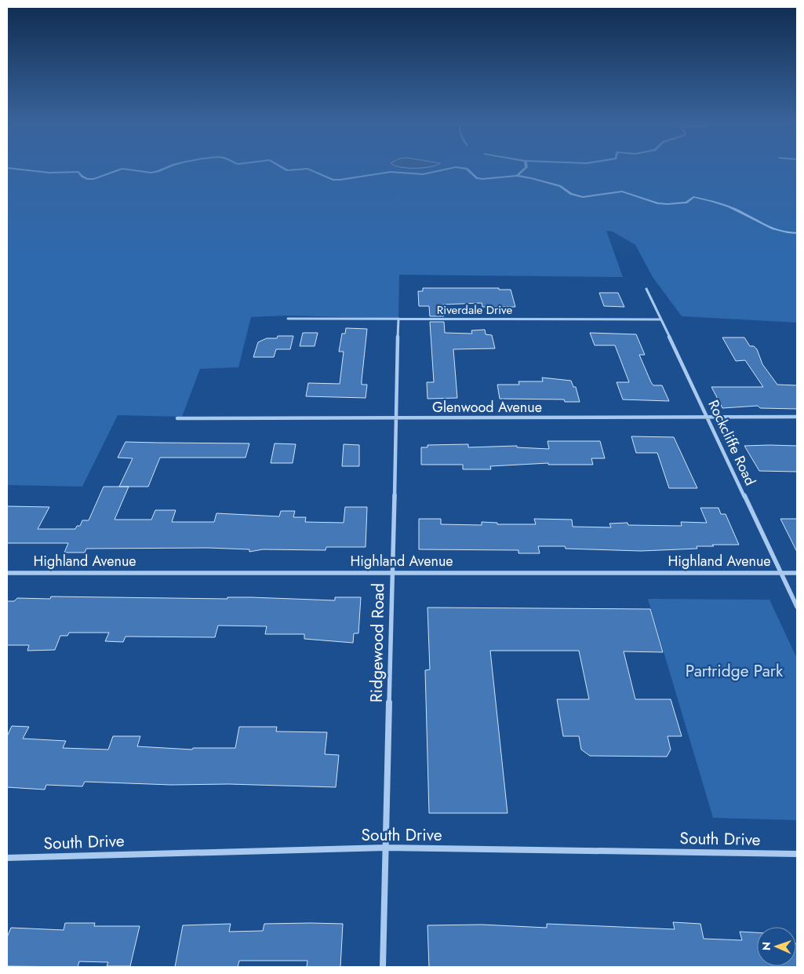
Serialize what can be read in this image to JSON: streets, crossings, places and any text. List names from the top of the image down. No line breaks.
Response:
{"streets":{"street":["Riverdale Drive","Glenwood Avenue","Rockcliffe Road","Highland Avenue","Ridgewood Road","South Drive"]},"crossings":[["Riverdale Drive","Rockcliffe Road"],["Riverdale Drive","Ridgewood Road"],["Glenwood Avenue","Rockcliffe Road"],["Glenwood Avenue","Ridgewood Road"],["Rockcliffe Road","Highland Avenue"],["Highland Avenue","Ridgewood Road"],["Ridgewood Road","South Drive"]],"parks":["Partridge Park"],"north":"left"}
